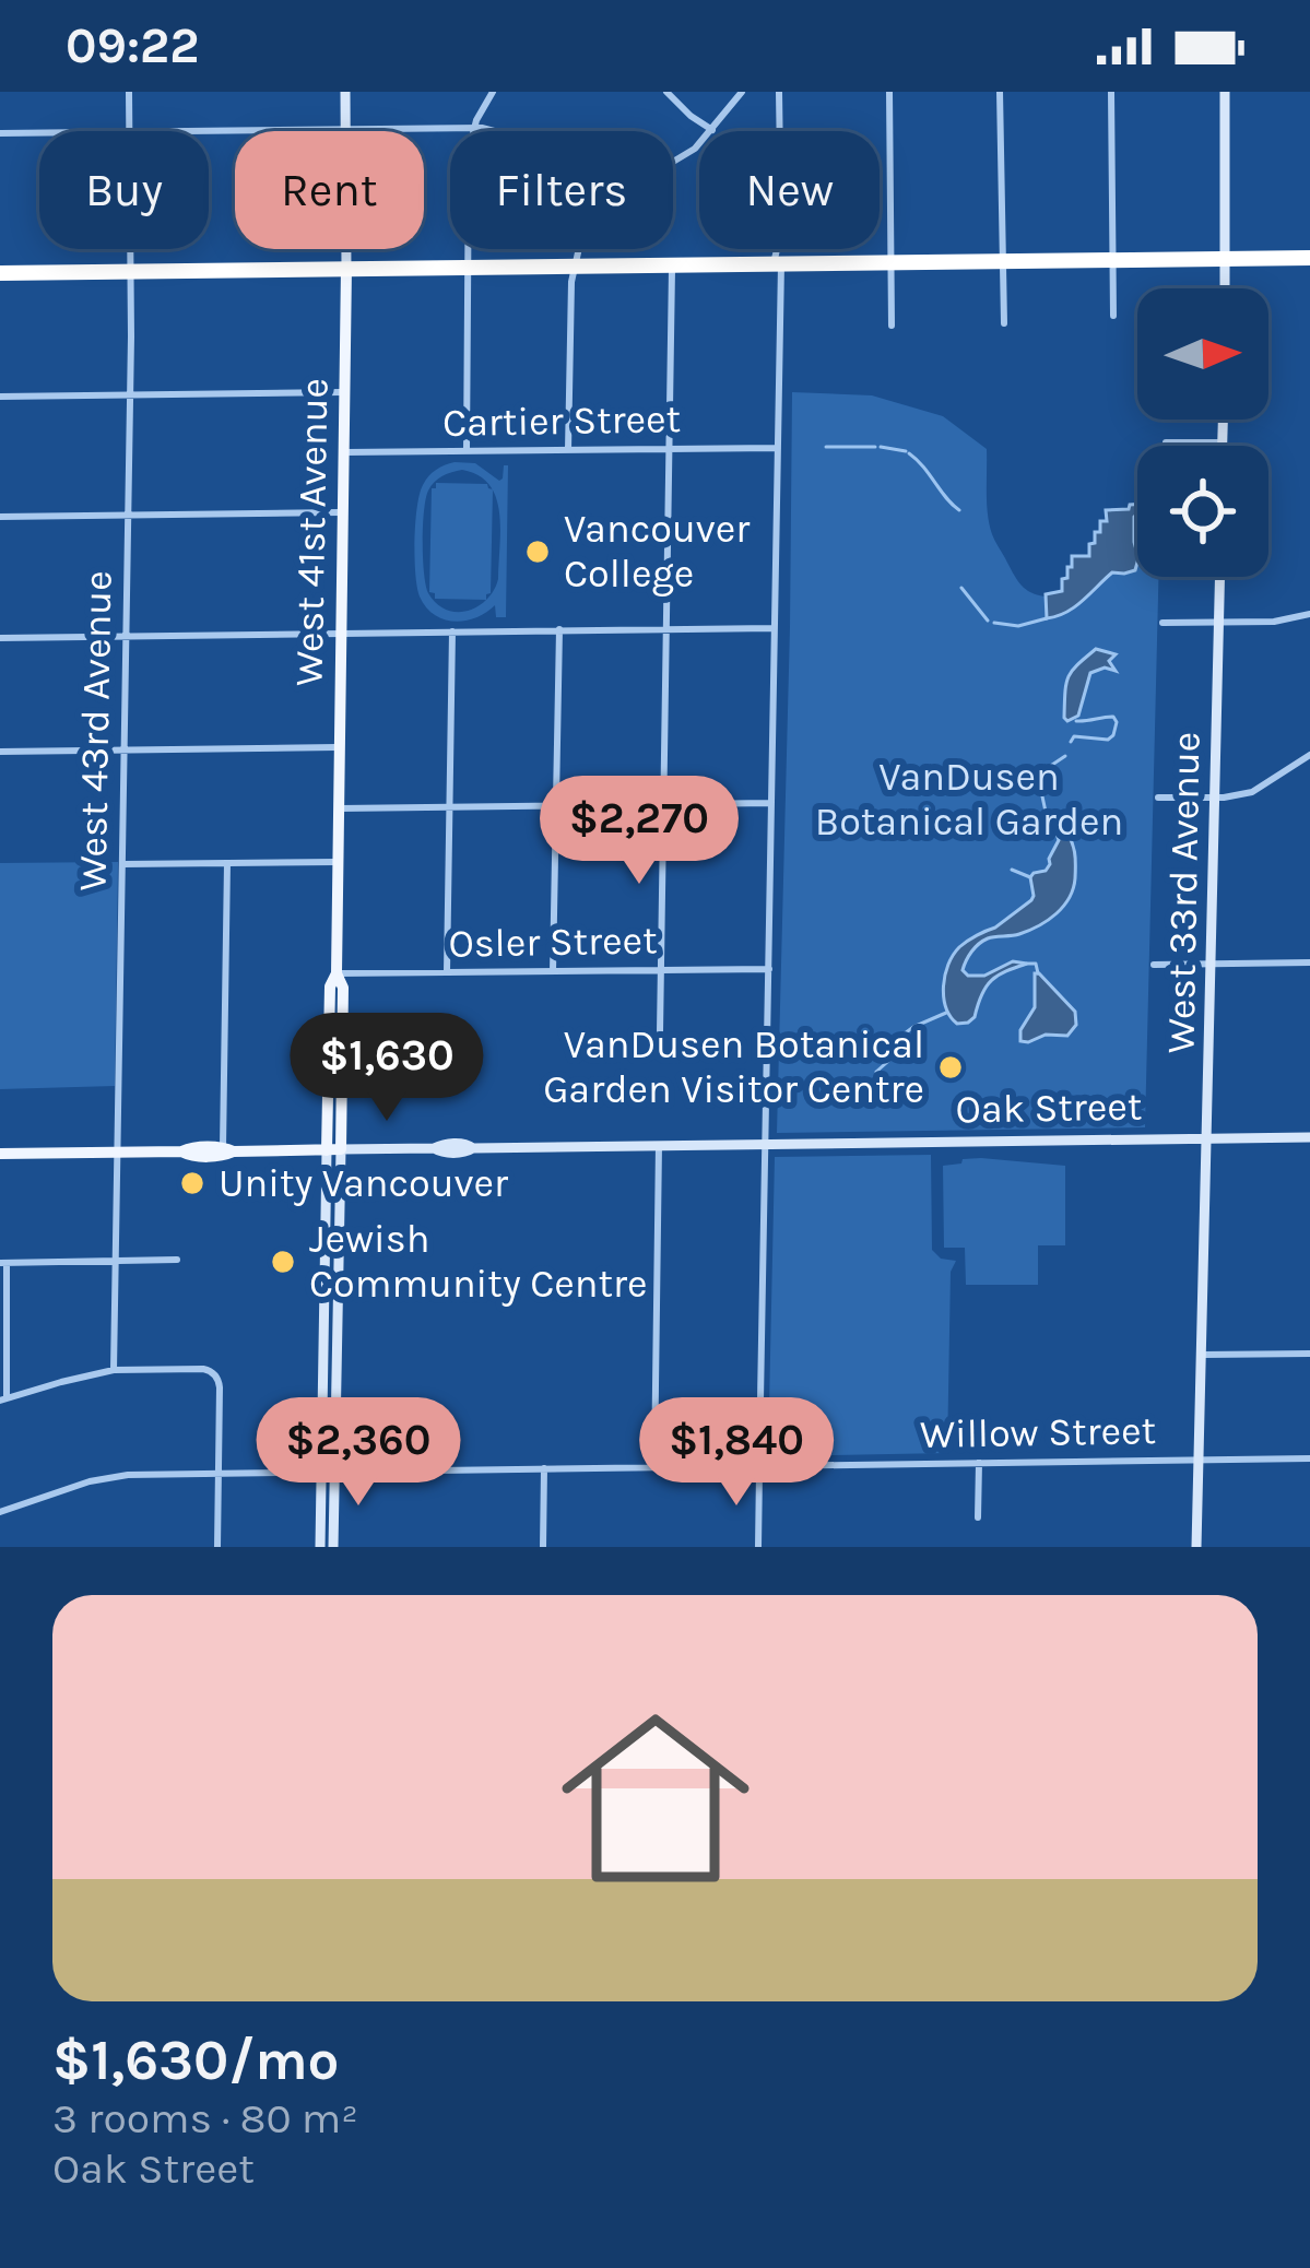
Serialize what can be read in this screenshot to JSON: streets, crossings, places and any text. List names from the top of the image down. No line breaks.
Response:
{"streets":{"main road":["West 41st Avenue","West 33rd Avenue","Oak Street"],"street":["Cartier Street","West 43rd Avenue","Osler Street","Willow Street"]},"crossings":[["Cartier Street","West 41st Avenue"],["West 41st Avenue","Osler Street"],["West 41st Avenue","Oak Street"],["West 41st Avenue","Willow Street"],["West 43rd Avenue","Oak Street"],["West 33rd Avenue","Oak Street"],["West 33rd Avenue","Willow Street"]],"parks":["VanDusen Botanical Garden"],"places":["Vancouver College","VanDusen Botanical Garden Visitor Centre","Unity Vancouver","Jewish Community Centre"],"north":"right","page":{"status":"09:22","chip":["Buy","Rent","Filters","New"],"price":["$2,270","$1,630","$2,360","$1,840"],"list":[{"name":"$1,630/mo","note":"3 rooms · 80 m² · Oak Street"}]}}
